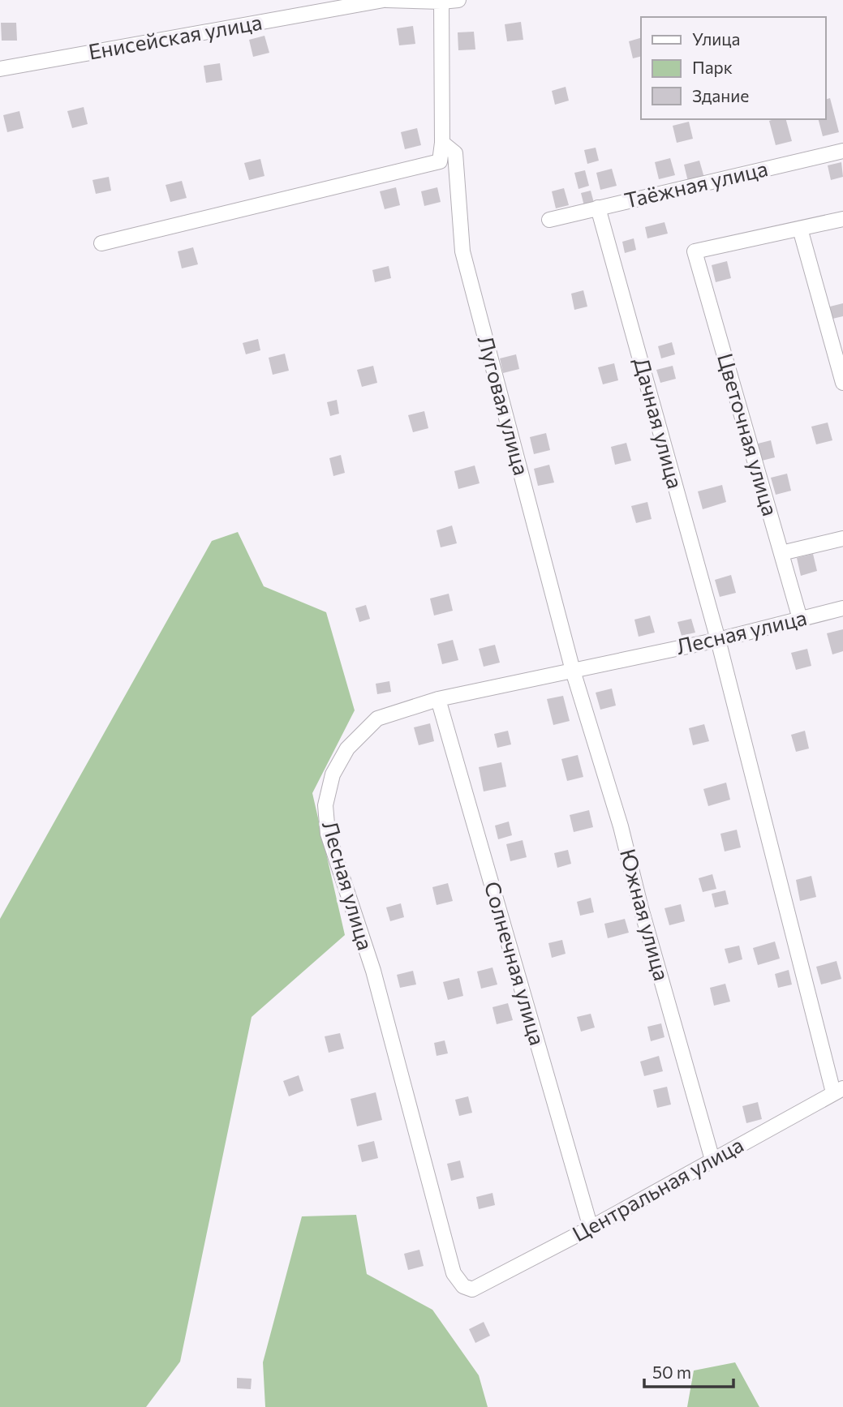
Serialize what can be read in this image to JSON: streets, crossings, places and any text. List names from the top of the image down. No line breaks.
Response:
{"streets":{"street":["Енисейская улица","Таёжная улица","Луговая улица","Дачная улица","Цветочная улица","Лесная улица","Южная улица","Солнечная улица","Центральная улица"]},"crossings":[["Таёжная улица","Дачная улица"],["Луговая улица","Лесная улица"],["Луговая улица","Южная улица"],["Дачная улица","Лесная улица"],["Дачная улица","Центральная улица"],["Цветочная улица","Лесная улица"],["Лесная улица","Южная улица"],["Лесная улица","Солнечная улица"],["Лесная улица","Центральная улица"],["Южная улица","Центральная улица"],["Солнечная улица","Центральная улица"]],"legend":["Улица","Парк","Здание"],"scale_bar":"50 m"}
